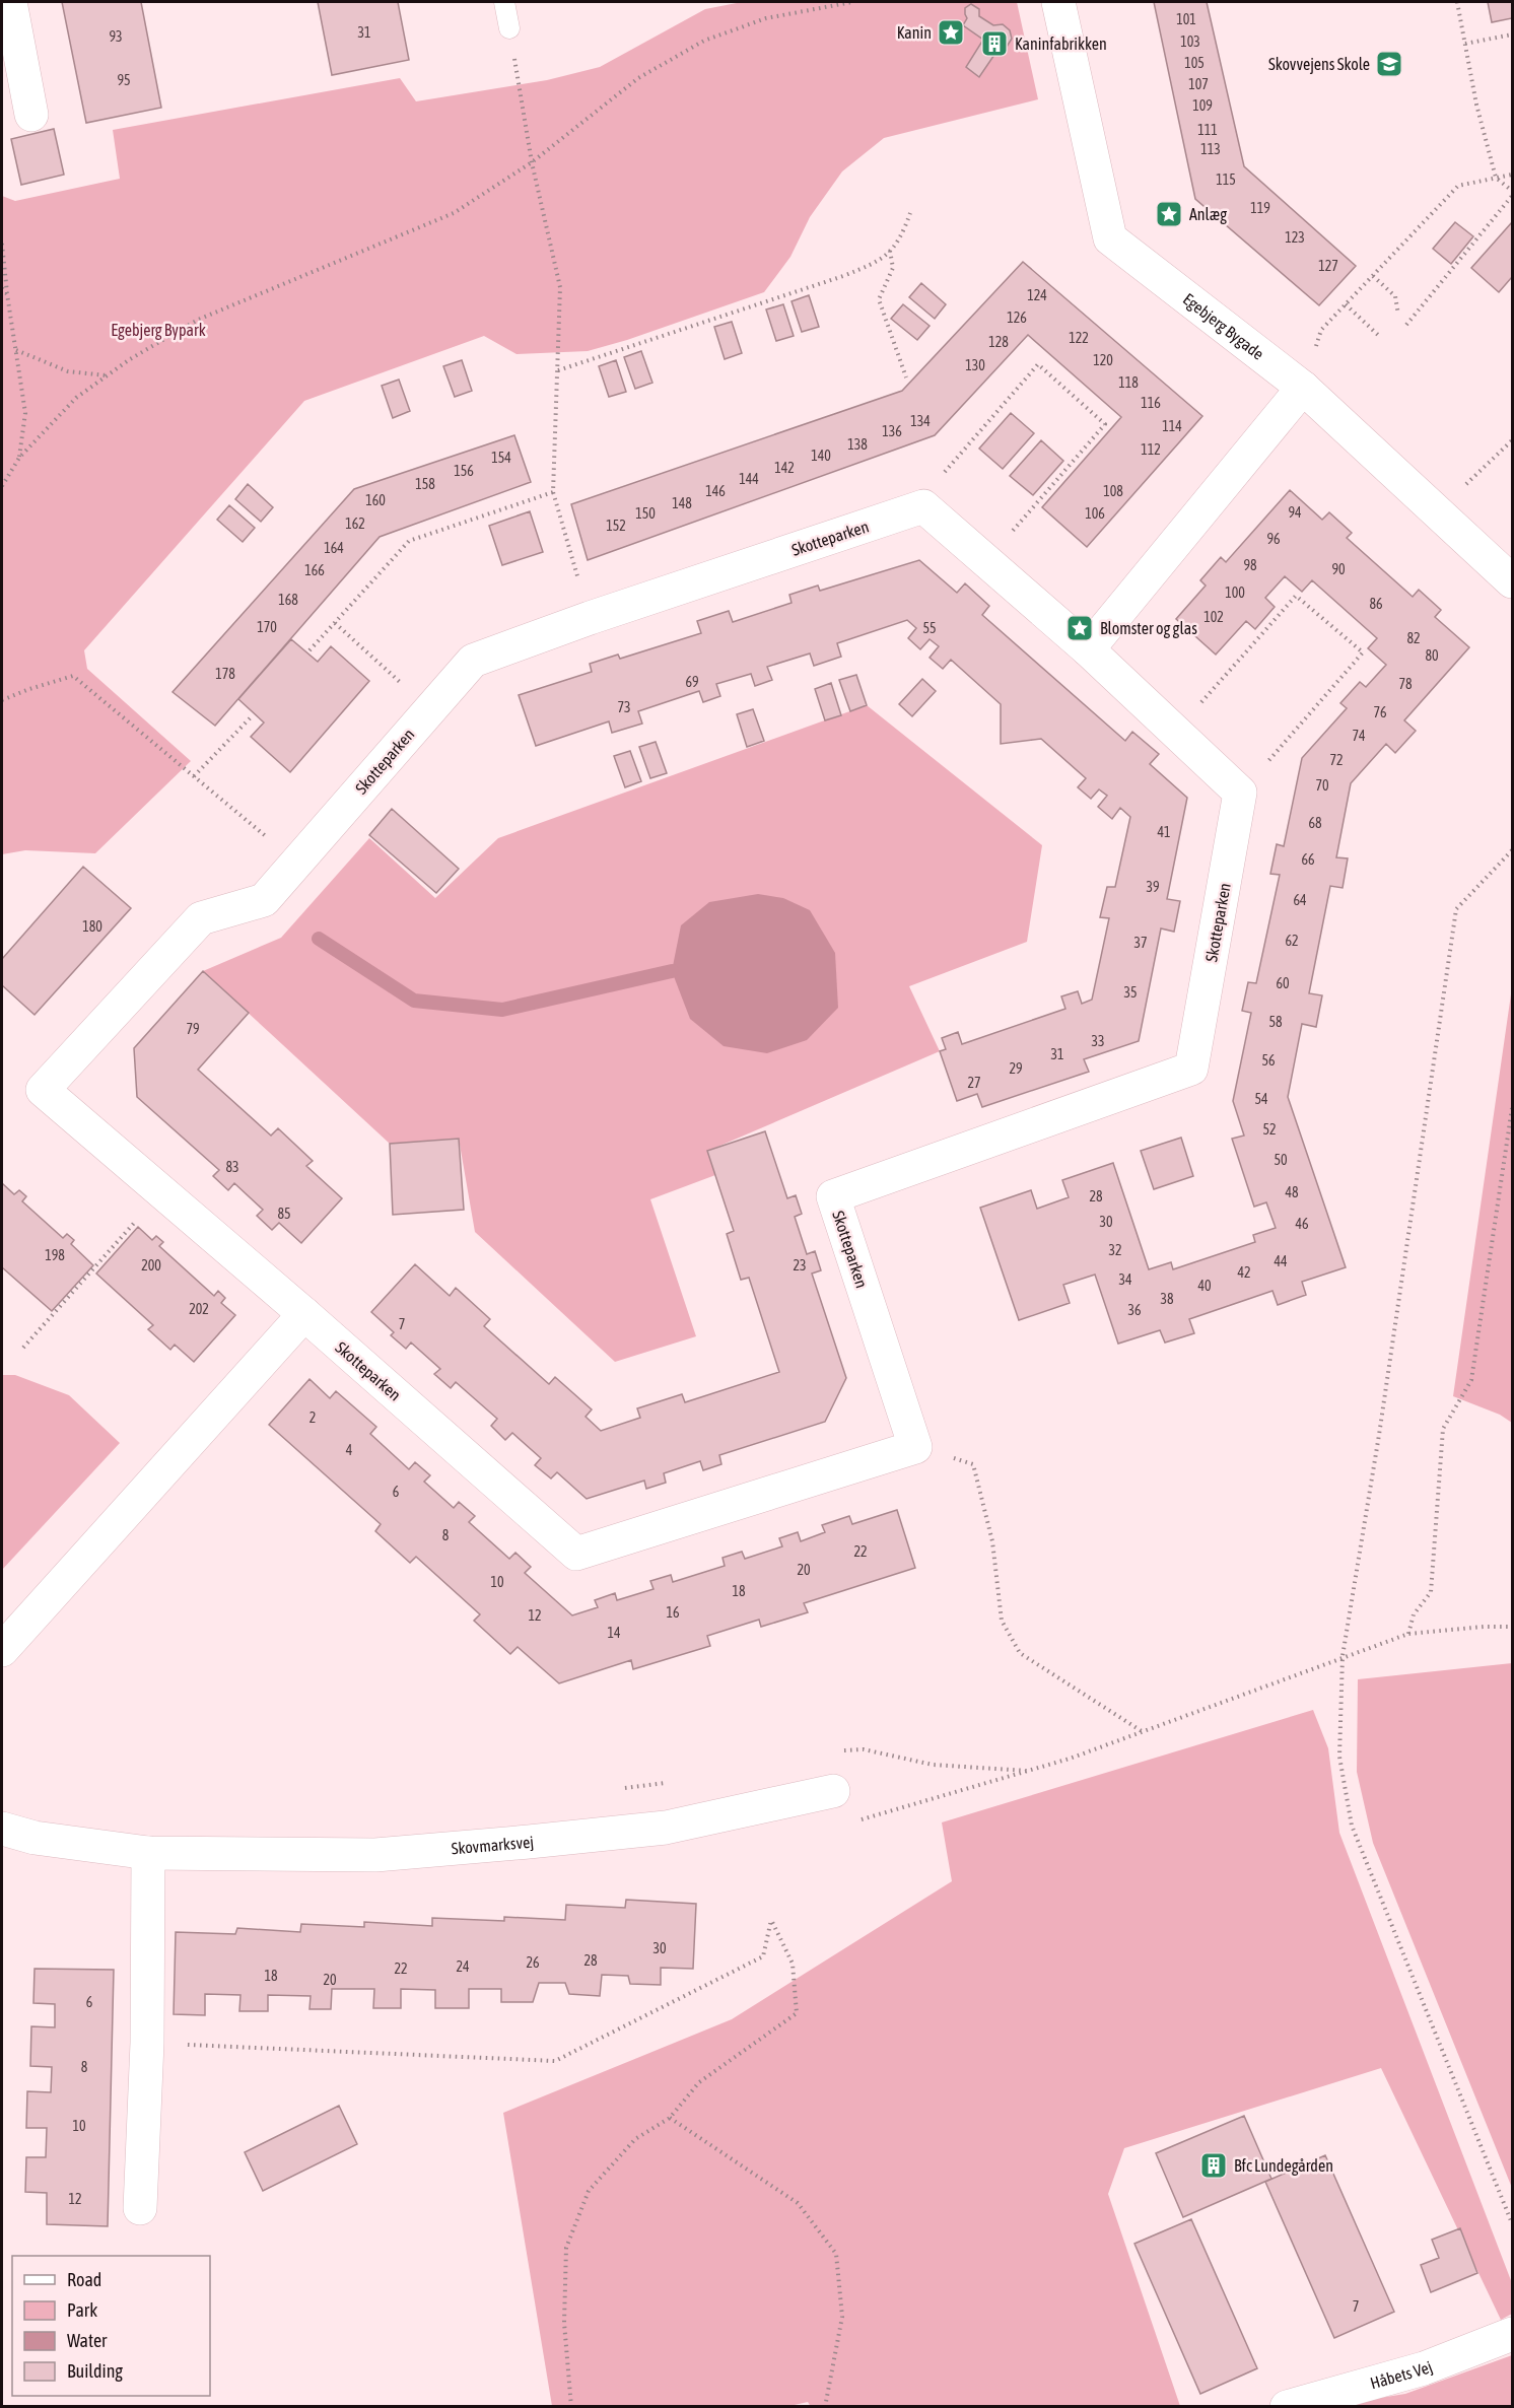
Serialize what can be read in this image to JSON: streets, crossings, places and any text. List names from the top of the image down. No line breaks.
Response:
{"streets":{"street":["Egebjerg Bygade","Skotteparken","Skovmarksvej","Håbets Vej"]},"parks":["Egebjerg Bypark"],"places":{"place":["Kanin","Anlæg","Blomster og glas"],"building":["Kaninfabrikken","Bfc Lundegården"],"school or university":["Skovvejens Skole"]},"house_numbers":["101","31","93","103","105","95","107","109","111","113","115","119","123","127","124","126","122","128","120","130","118","116","134","114","136","138","112","140","154","142","156","144","158","146","108","160","148","94","150","106","162","152","96","164","98","90","166","100","168","86","102","170","55","82","80","178","69","78","73","76","74","72","70","68","41","66","39","64","180","62","37","60","35","58","79","33","31","56","29","27","54","52","50","83","48","28","85","30","46","32","198","44","200","23","42","34","40","38","202","36","7","2","4","6","8","22","20","10","18","16","12","14","30","28","26","24","22","18","20","6","8","10","12","7"],"legend":["Road","Park","Water","Building"]}
